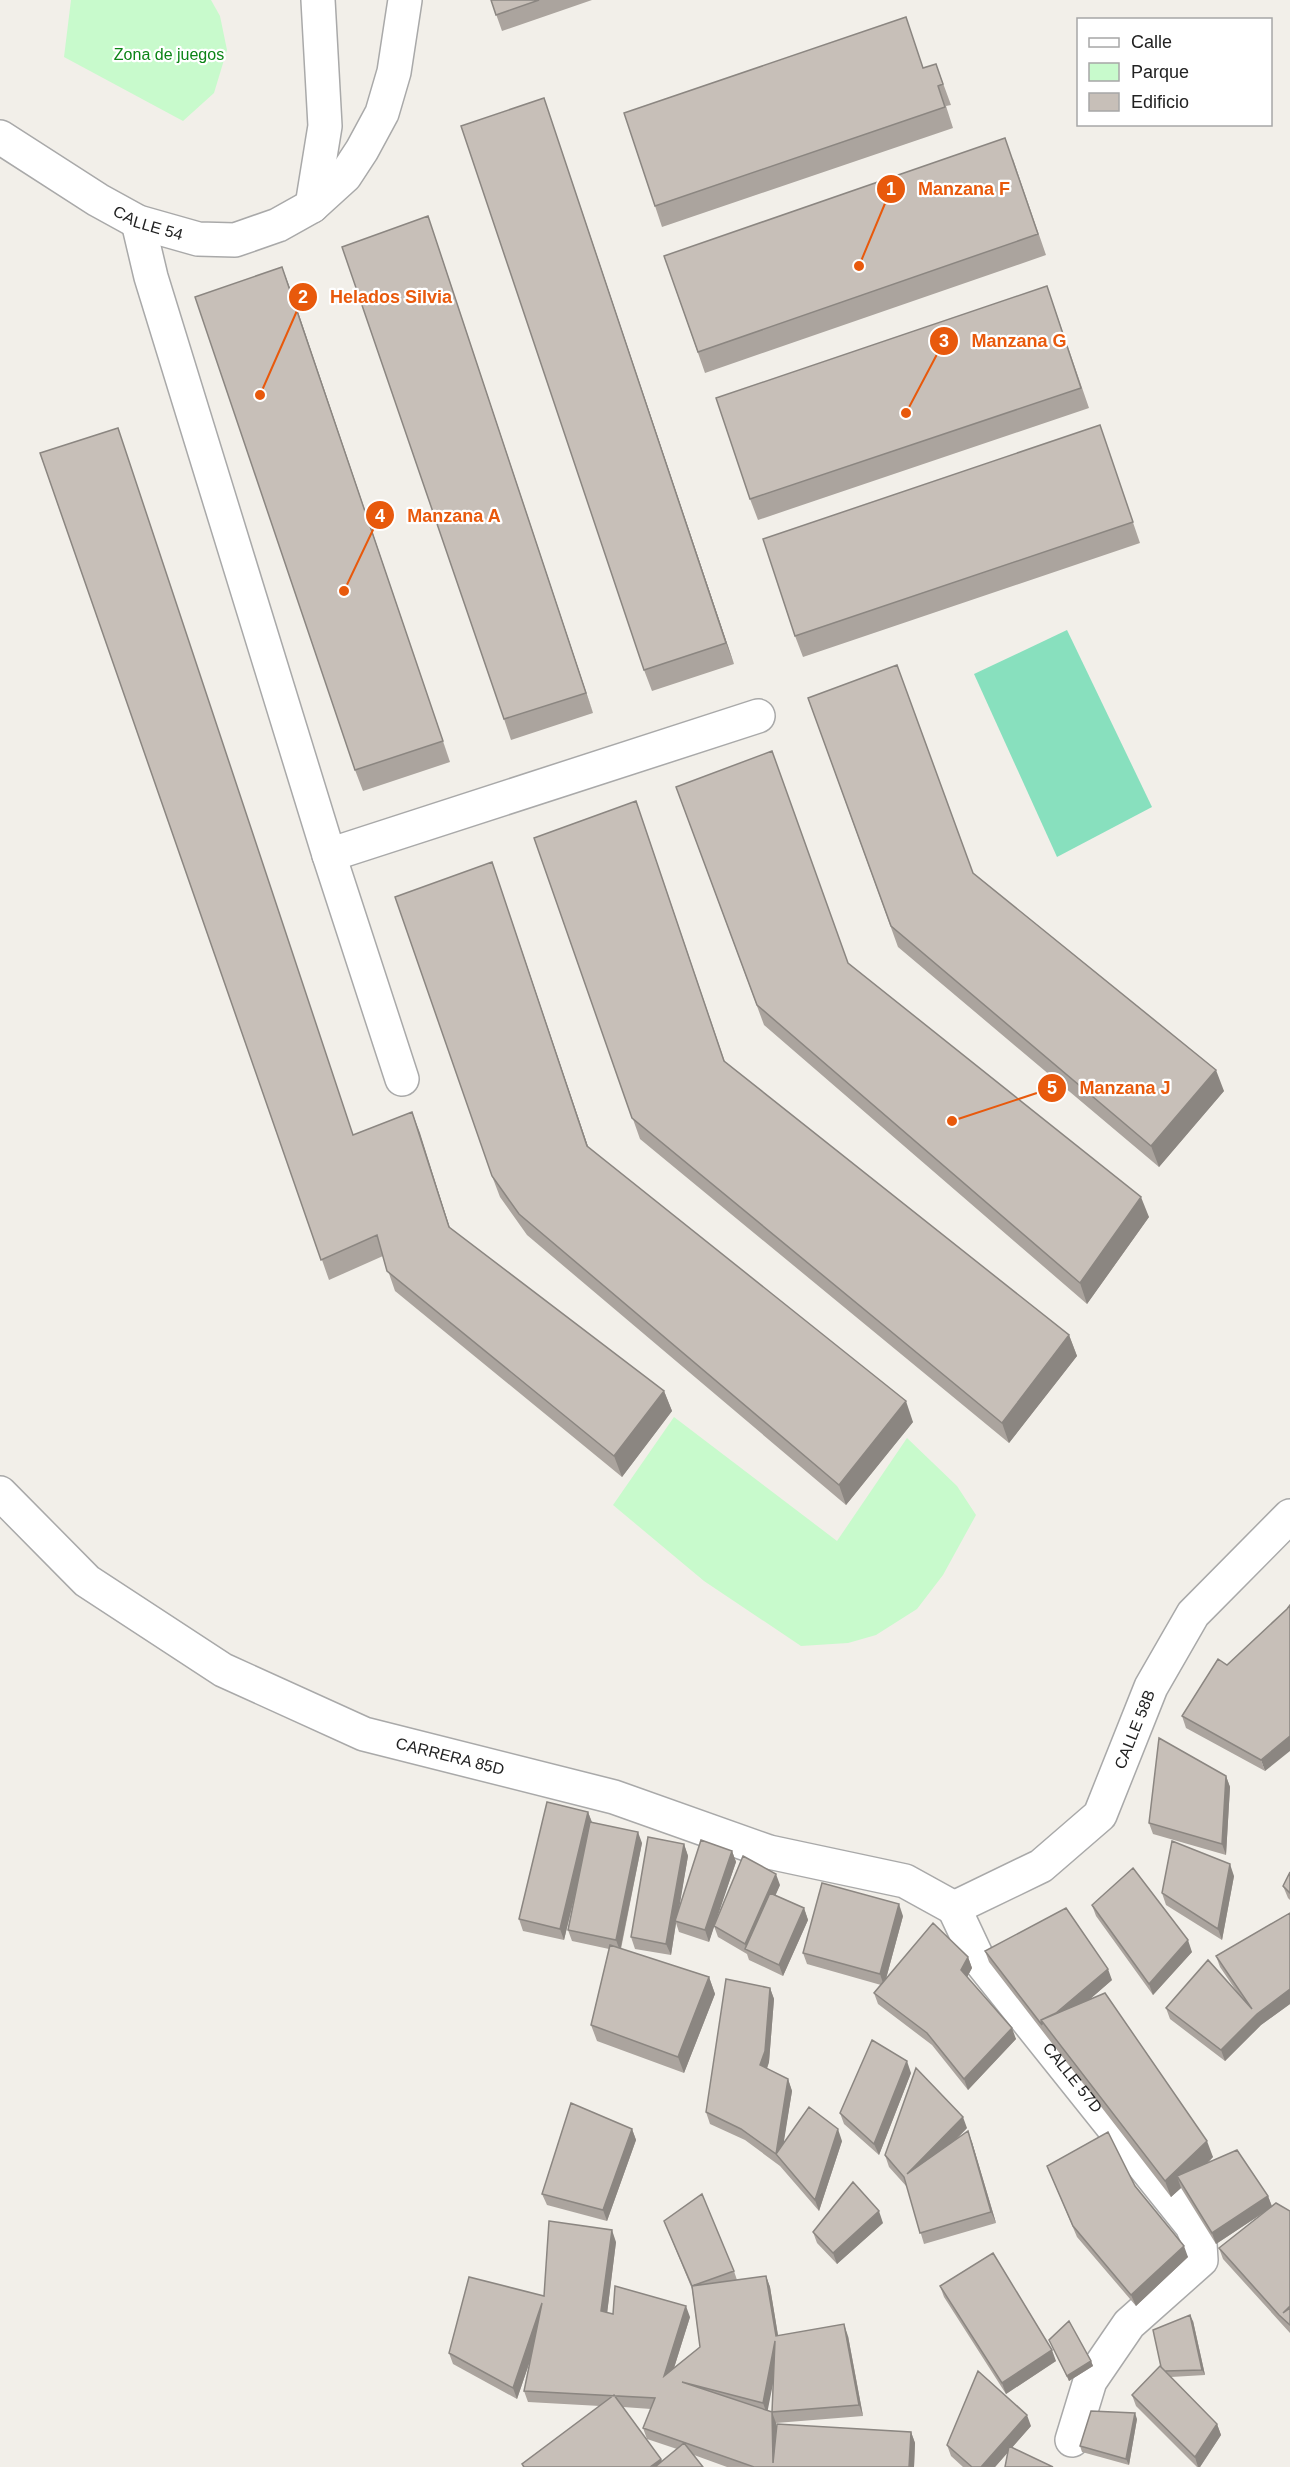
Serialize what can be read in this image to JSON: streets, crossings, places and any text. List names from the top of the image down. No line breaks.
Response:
{"streets":{"street":["CALLE 54","CALLE 58B","CARRERA 85D","CALLE 57D"]},"crossings":[["CALLE 58B","CARRERA 85D"],["CALLE 58B","CALLE 57D"],["CARRERA 85D","CALLE 57D"]],"parks":["Zona de juegos"],"places":["Manzana F","Helados Silvia","Manzana G","Manzana A","Manzana J"],"legend":["Calle","Parque","Edificio"]}
